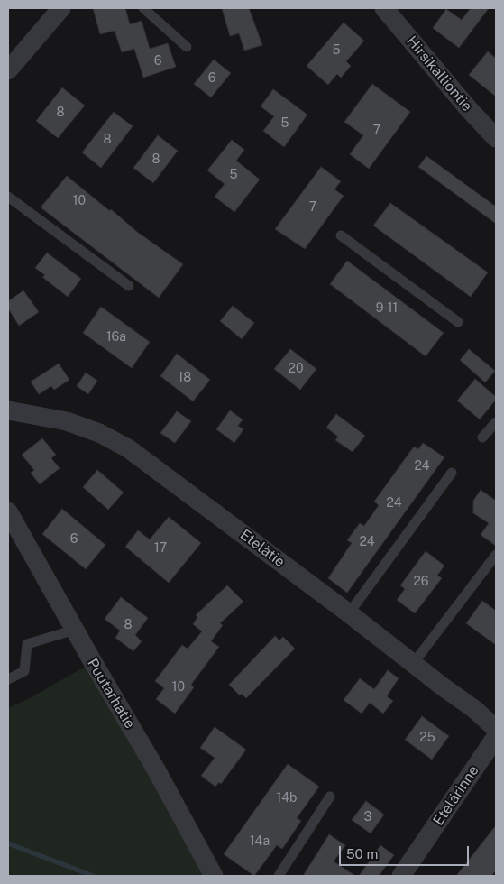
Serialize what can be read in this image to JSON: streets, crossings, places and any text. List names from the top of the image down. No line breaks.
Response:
{"streets":{"street":["Hirsikalliontie","Etelätie","Puutarhatie","Etelärinne"]},"house_numbers":["5","6","6","8","5","7","8","8","5","10","7","9-11","16a","20","18","24","24","6","24","17","26","8","10","25","14b","3","14a"],"scale_bar":"50 m"}
